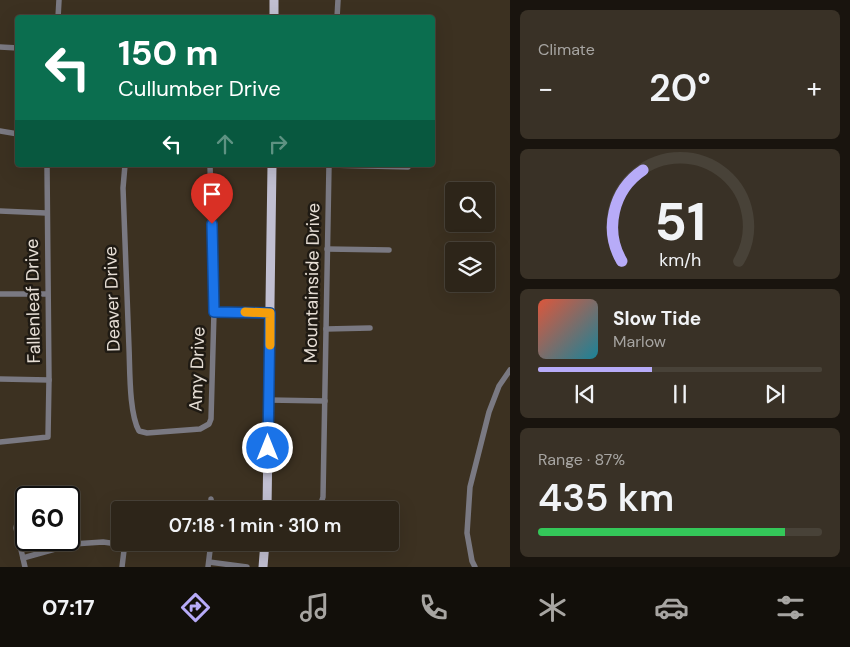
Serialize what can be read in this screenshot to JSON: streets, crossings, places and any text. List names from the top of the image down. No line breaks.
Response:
{"streets":{"street":["Mountainside Drive","Deaver Drive","Fallenleaf Drive","Amy Drive"]},"crossings":[["Deaver Drive","Amy Drive"]],"page":{"tile":["Climate",["Range · 87%","435 km"]],"turn":["150 m","Cullumber Drive"],"heat":["−","20°","+"],"song":["Slow Tide","Marlow"],"limit":"60","trip":"07:18 · 1 min · 310 m","tabs":"07:17","gauge":["51","km/h"]}}
